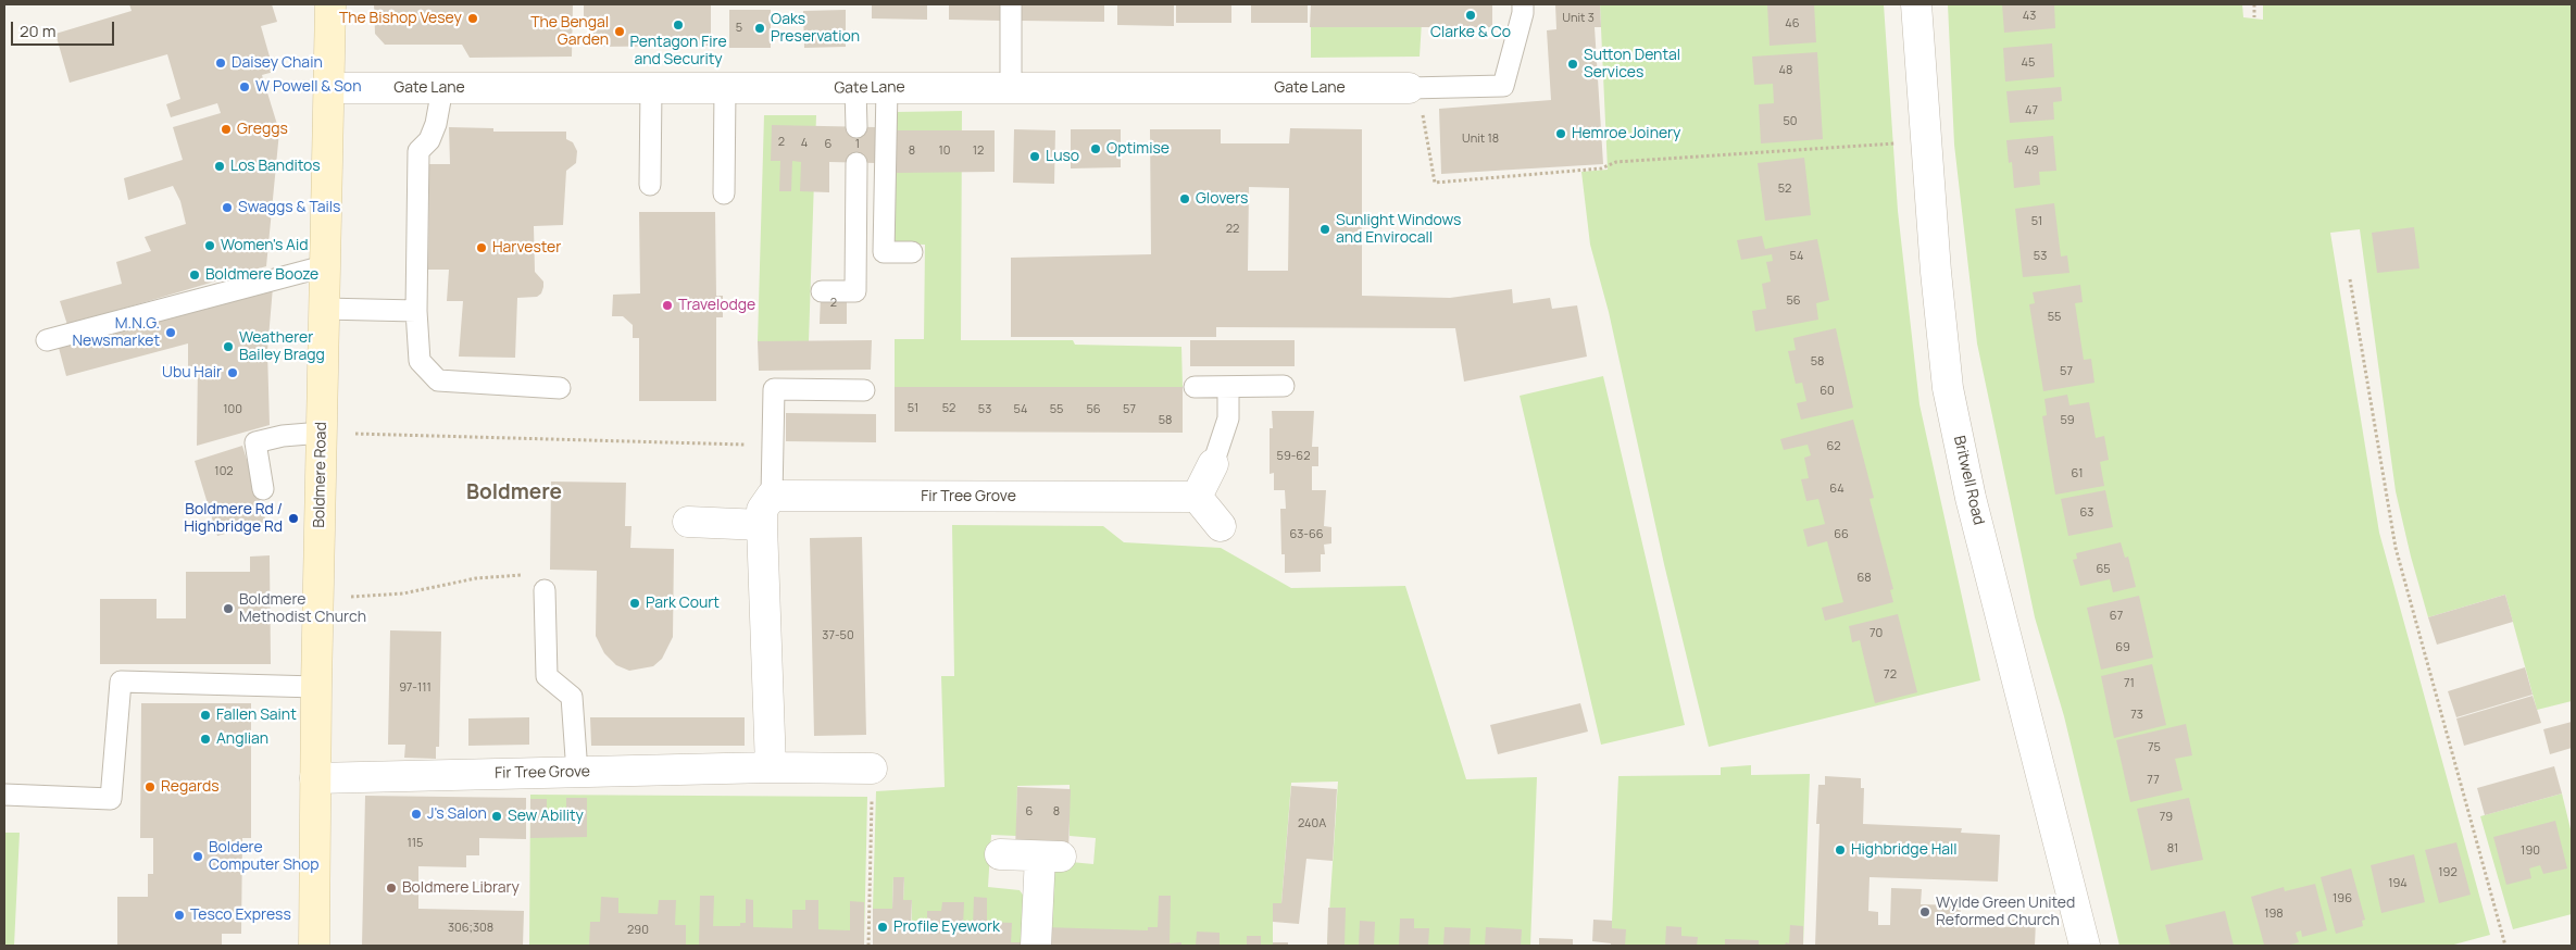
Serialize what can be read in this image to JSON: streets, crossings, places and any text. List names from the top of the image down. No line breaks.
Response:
{"streets":{"main road":["Boldmere Road"],"street":["Gate Lane","Britwell Road","Fir Tree Grove"]},"crossings":[["Gate Lane","Boldmere Road"],["Boldmere Road","Fir Tree Grove"]],"districts":["Boldmere"],"places":["Clarke & Co","The Bishop Vesey","Pentagon Fire and Security","Oaks Preservation","The Bengal Garden","Daisey Chain","Sutton Dental Services","W Powell & Son","Greggs","Hemroe Joinery","Optimise","Luso","Los Banditos","Glovers","Swaggs & Tails","Sunlight Windows and Envirocall","Women's Aid","Harvester","Boldmere Booze","Travelodge","M.N.G. Newsmarket","Weatherer Bailey Bragg","Ubu Hair","Boldmere Rd / Highbridge Rd","Park Court","Boldmere Methodist Church","Fallen Saint","Anglian","Regards","J's Salon","Sew Ability","Highbridge Hall","Boldere Computer Shop","Boldmere Library","Wylde Green United Reformed Church","Tesco Express","Profile Eyework"],"house_numbers":["43","Unit 3","46","5","45","48","47","50","Unit 18","2","4","6","1","8","10","12","49","52","51","22","54","53","56","2","55","58","57","60","51","52","100","53","54","55","56","57","58","59","62","59-62","102","61","64","63","63-66","66","65","68","67","70","37-50","69","72","71","97-111","73","75","77","6","8","79","240A","115","81","190","192","194","196","198","306;308","290"],"scale_bar":"20 m"}
